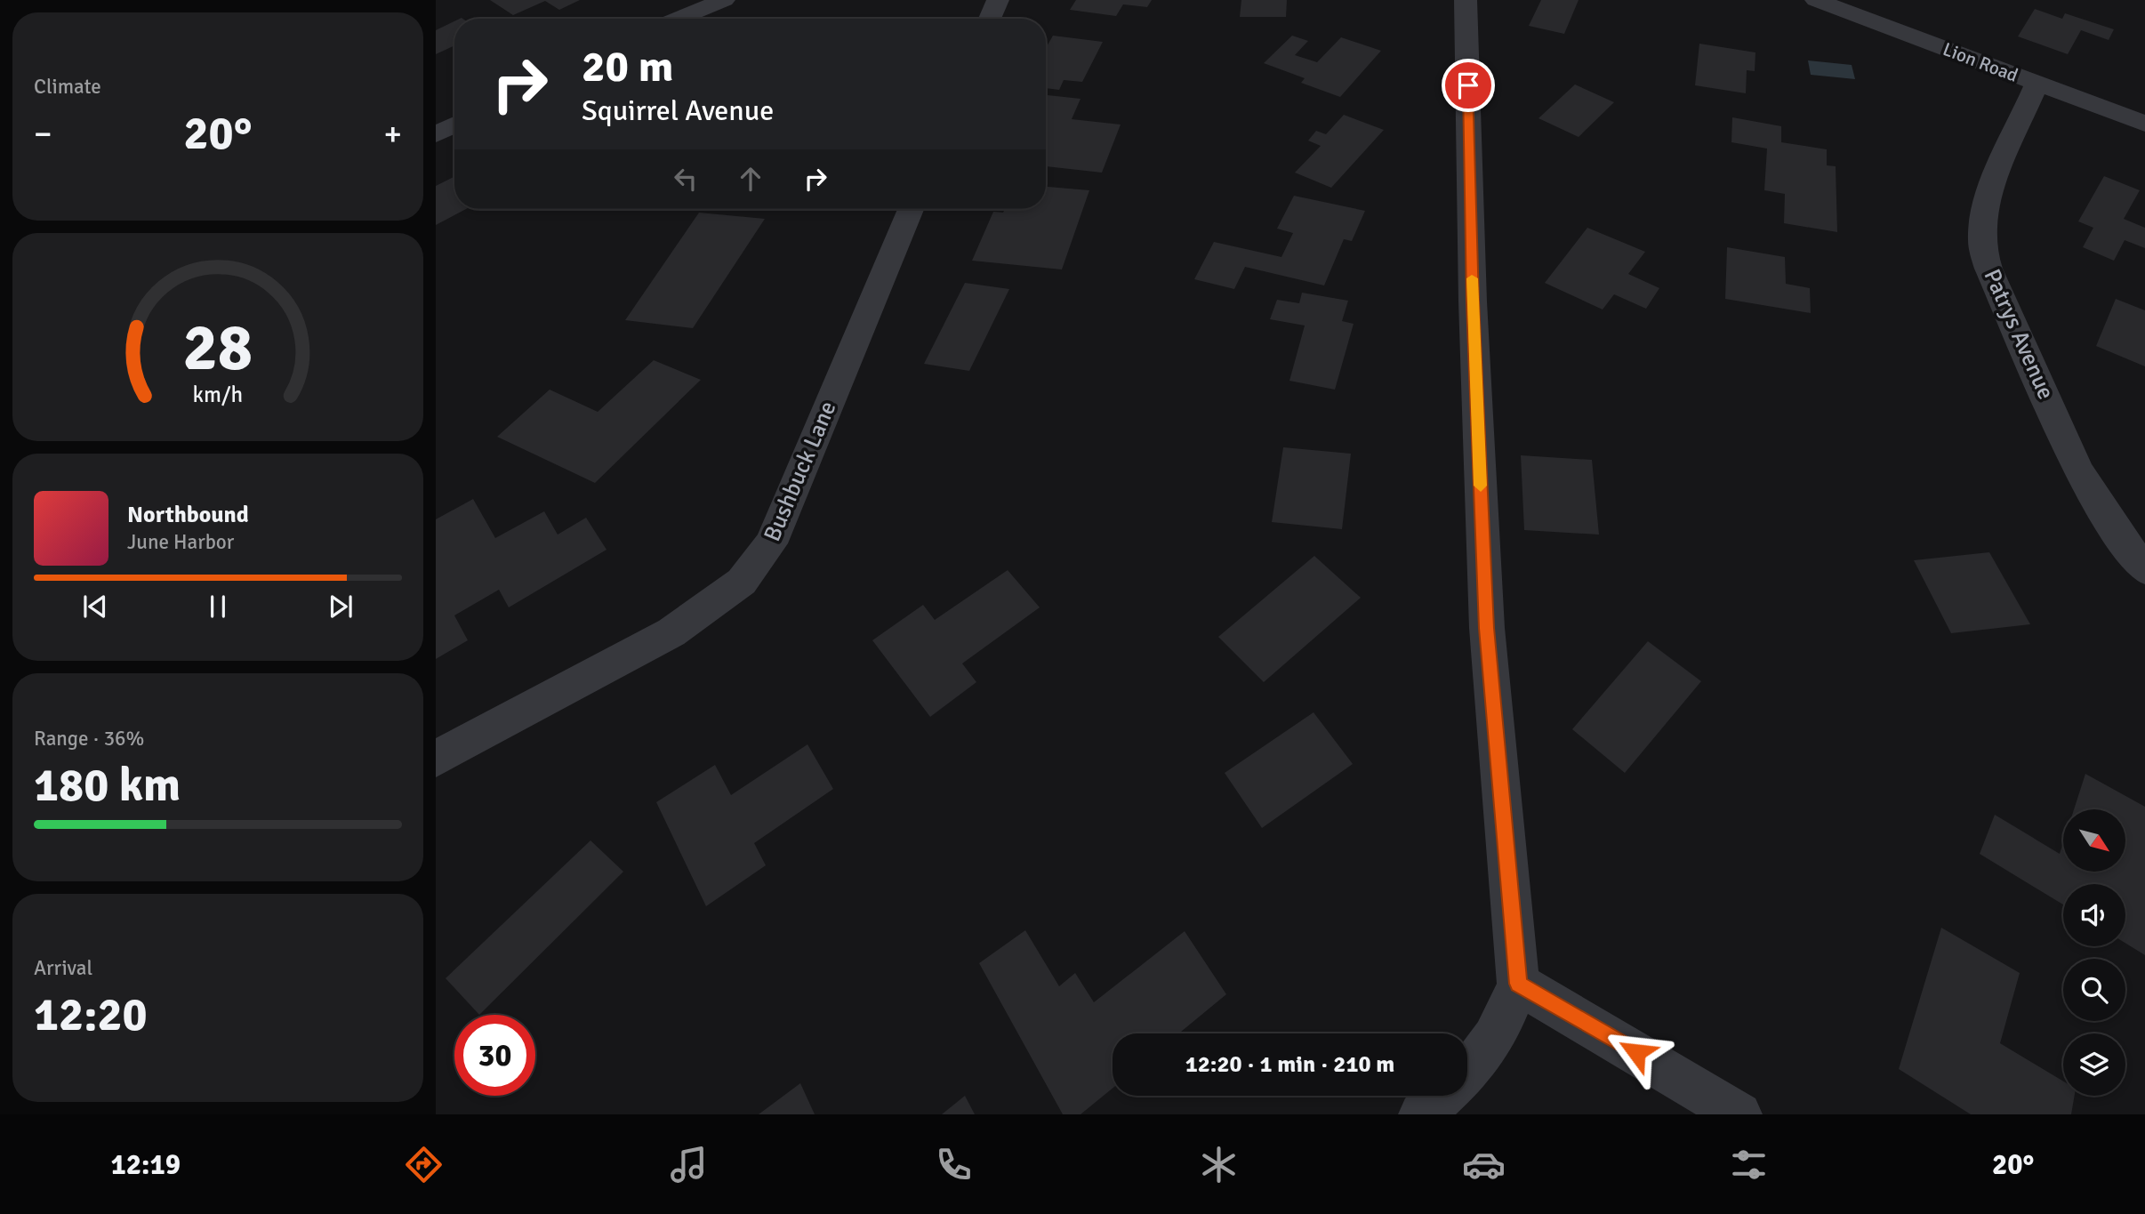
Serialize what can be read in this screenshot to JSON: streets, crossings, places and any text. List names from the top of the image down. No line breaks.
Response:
{"streets":{"street":["Lion Road","Patrys Avenue","Bushbuck Lane"]},"crossings":[["Lion Road","Patrys Avenue"]],"north":"bottom right","page":{"tile":["Climate",["Range · 36%","180 km"],["Arrival","12:20"]],"turn":["20 m","Squirrel Avenue"],"heat":["−","20°","+"],"song":["Northbound","June Harbor"],"limit":"30","trip":"12:20 · 1 min · 210 m","tabs":["12:19","20°"],"gauge":["28","km/h"]}}
